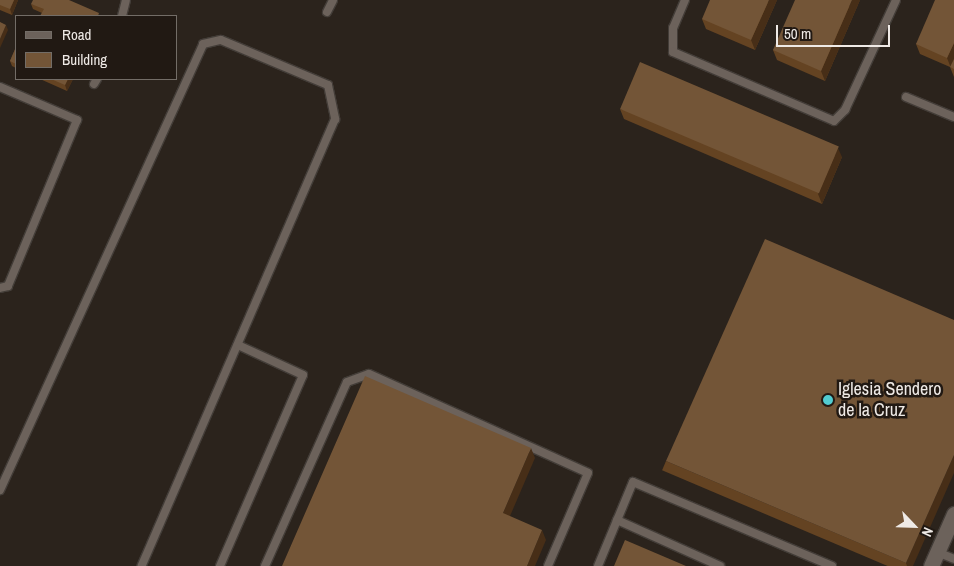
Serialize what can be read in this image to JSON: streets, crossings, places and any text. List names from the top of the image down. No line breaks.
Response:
{"places":["Iglesia Sendero de la Cruz"],"legend":["Road","Building"],"scale_bar":"50 m","north":"bottom right"}
